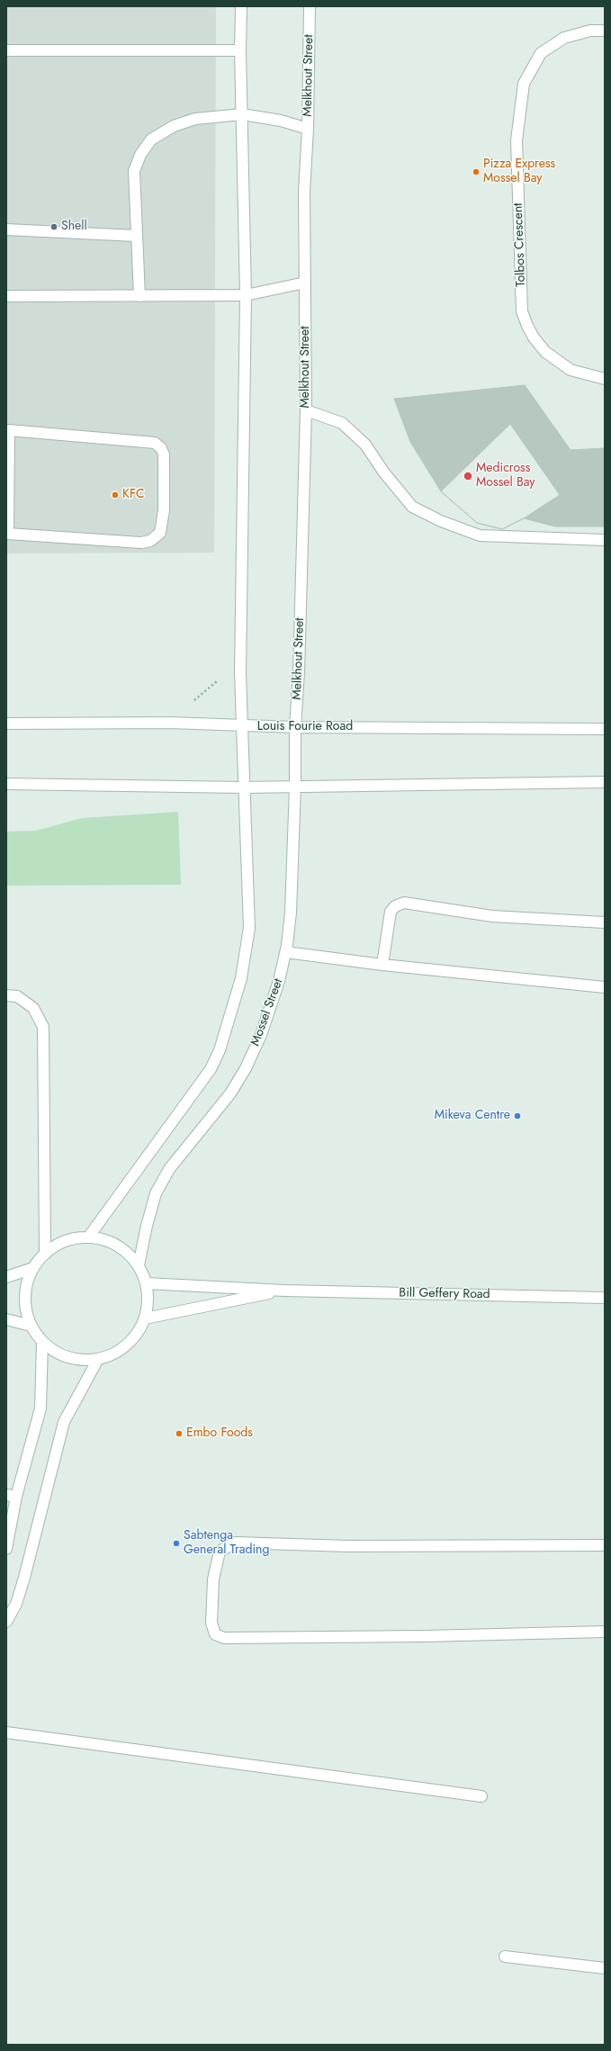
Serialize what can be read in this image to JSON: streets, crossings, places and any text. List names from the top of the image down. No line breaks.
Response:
{"streets":{"street":["Melkhout Street","Tolbos Crescent","Louis Fourie Road","Mossel Street","Bill Geffery Road"]},"crossings":[["Melkhout Street","Louis Fourie Road"],["Melkhout Street","Mossel Street"],["Louis Fourie Road","Mossel Street"],["Mossel Street","Bill Geffery Road"]],"places":["Pizza Express Mossel Bay","Shell","Medicross Mossel Bay","KFC","Mikeva Centre","Embo Foods","Sabtenga General Trading"]}
